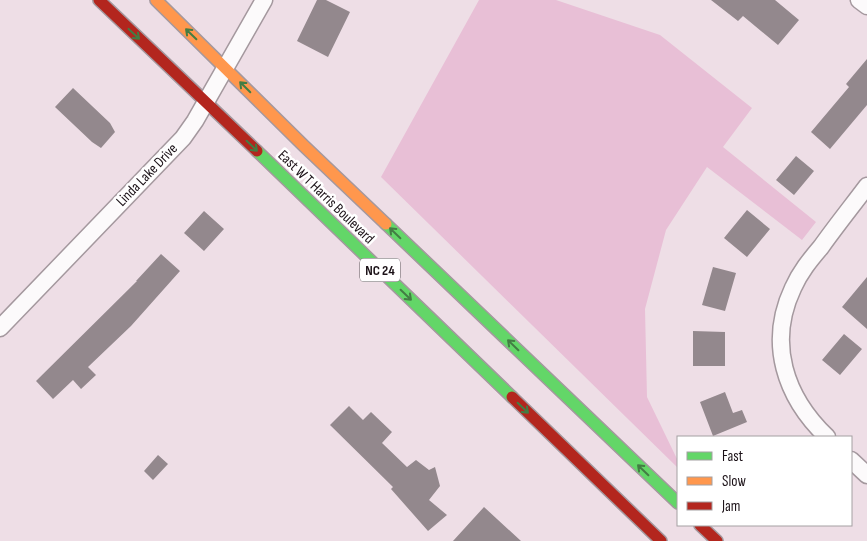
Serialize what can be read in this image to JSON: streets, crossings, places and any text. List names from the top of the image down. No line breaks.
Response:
{"streets":{"main road":["East W T Harris Boulevard","NC 24"],"street":["Linda Lake Drive"]},"crossings":[["Linda Lake Drive","East W T Harris Boulevard"]],"legend":["Fast","Slow","Jam"]}
